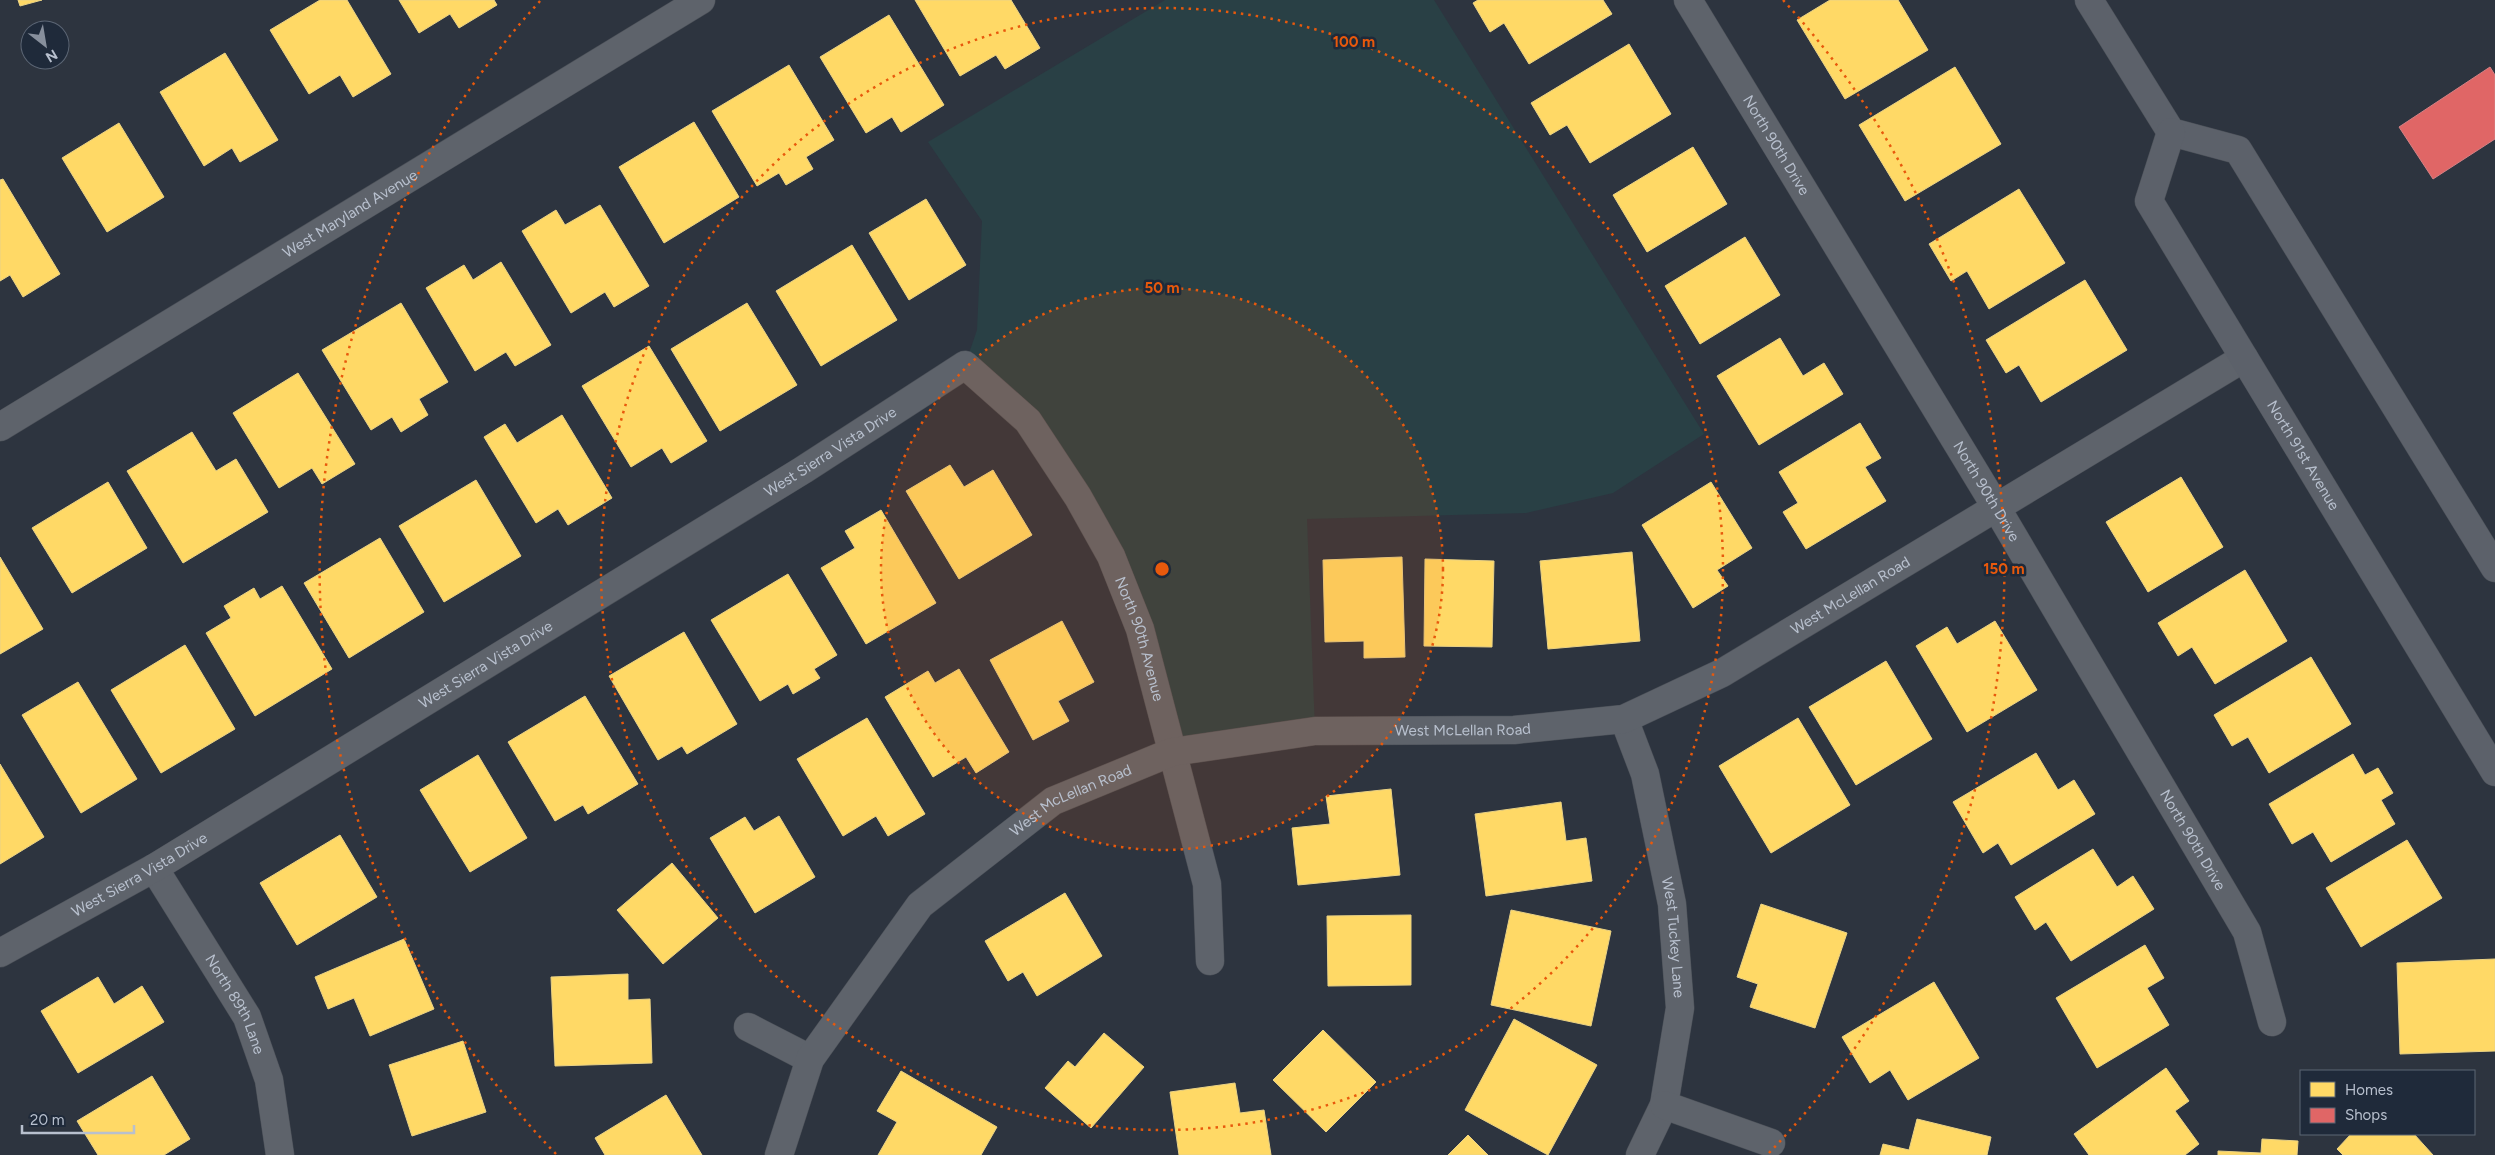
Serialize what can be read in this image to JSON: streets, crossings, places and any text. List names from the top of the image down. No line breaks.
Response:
{"streets":{"main road":["North 91st Avenue"],"street":["North 90th Drive","West Maryland Avenue","West Sierra Vista Drive","West McLellan Road","North 90th Avenue","West Tuckey Lane","North 89th Lane"]},"crossings":[["North 90th Drive","West McLellan Road"],["West Sierra Vista Drive","North 90th Avenue"],["West Sierra Vista Drive","North 89th Lane"],["North 91st Avenue","West McLellan Road"],["West McLellan Road","North 90th Avenue"],["West McLellan Road","West Tuckey Lane"]],"legend":["Homes","Shops"],"scale_bar":"20 m","north":"bottom right","rings":["100 m","50 m","150 m"]}
